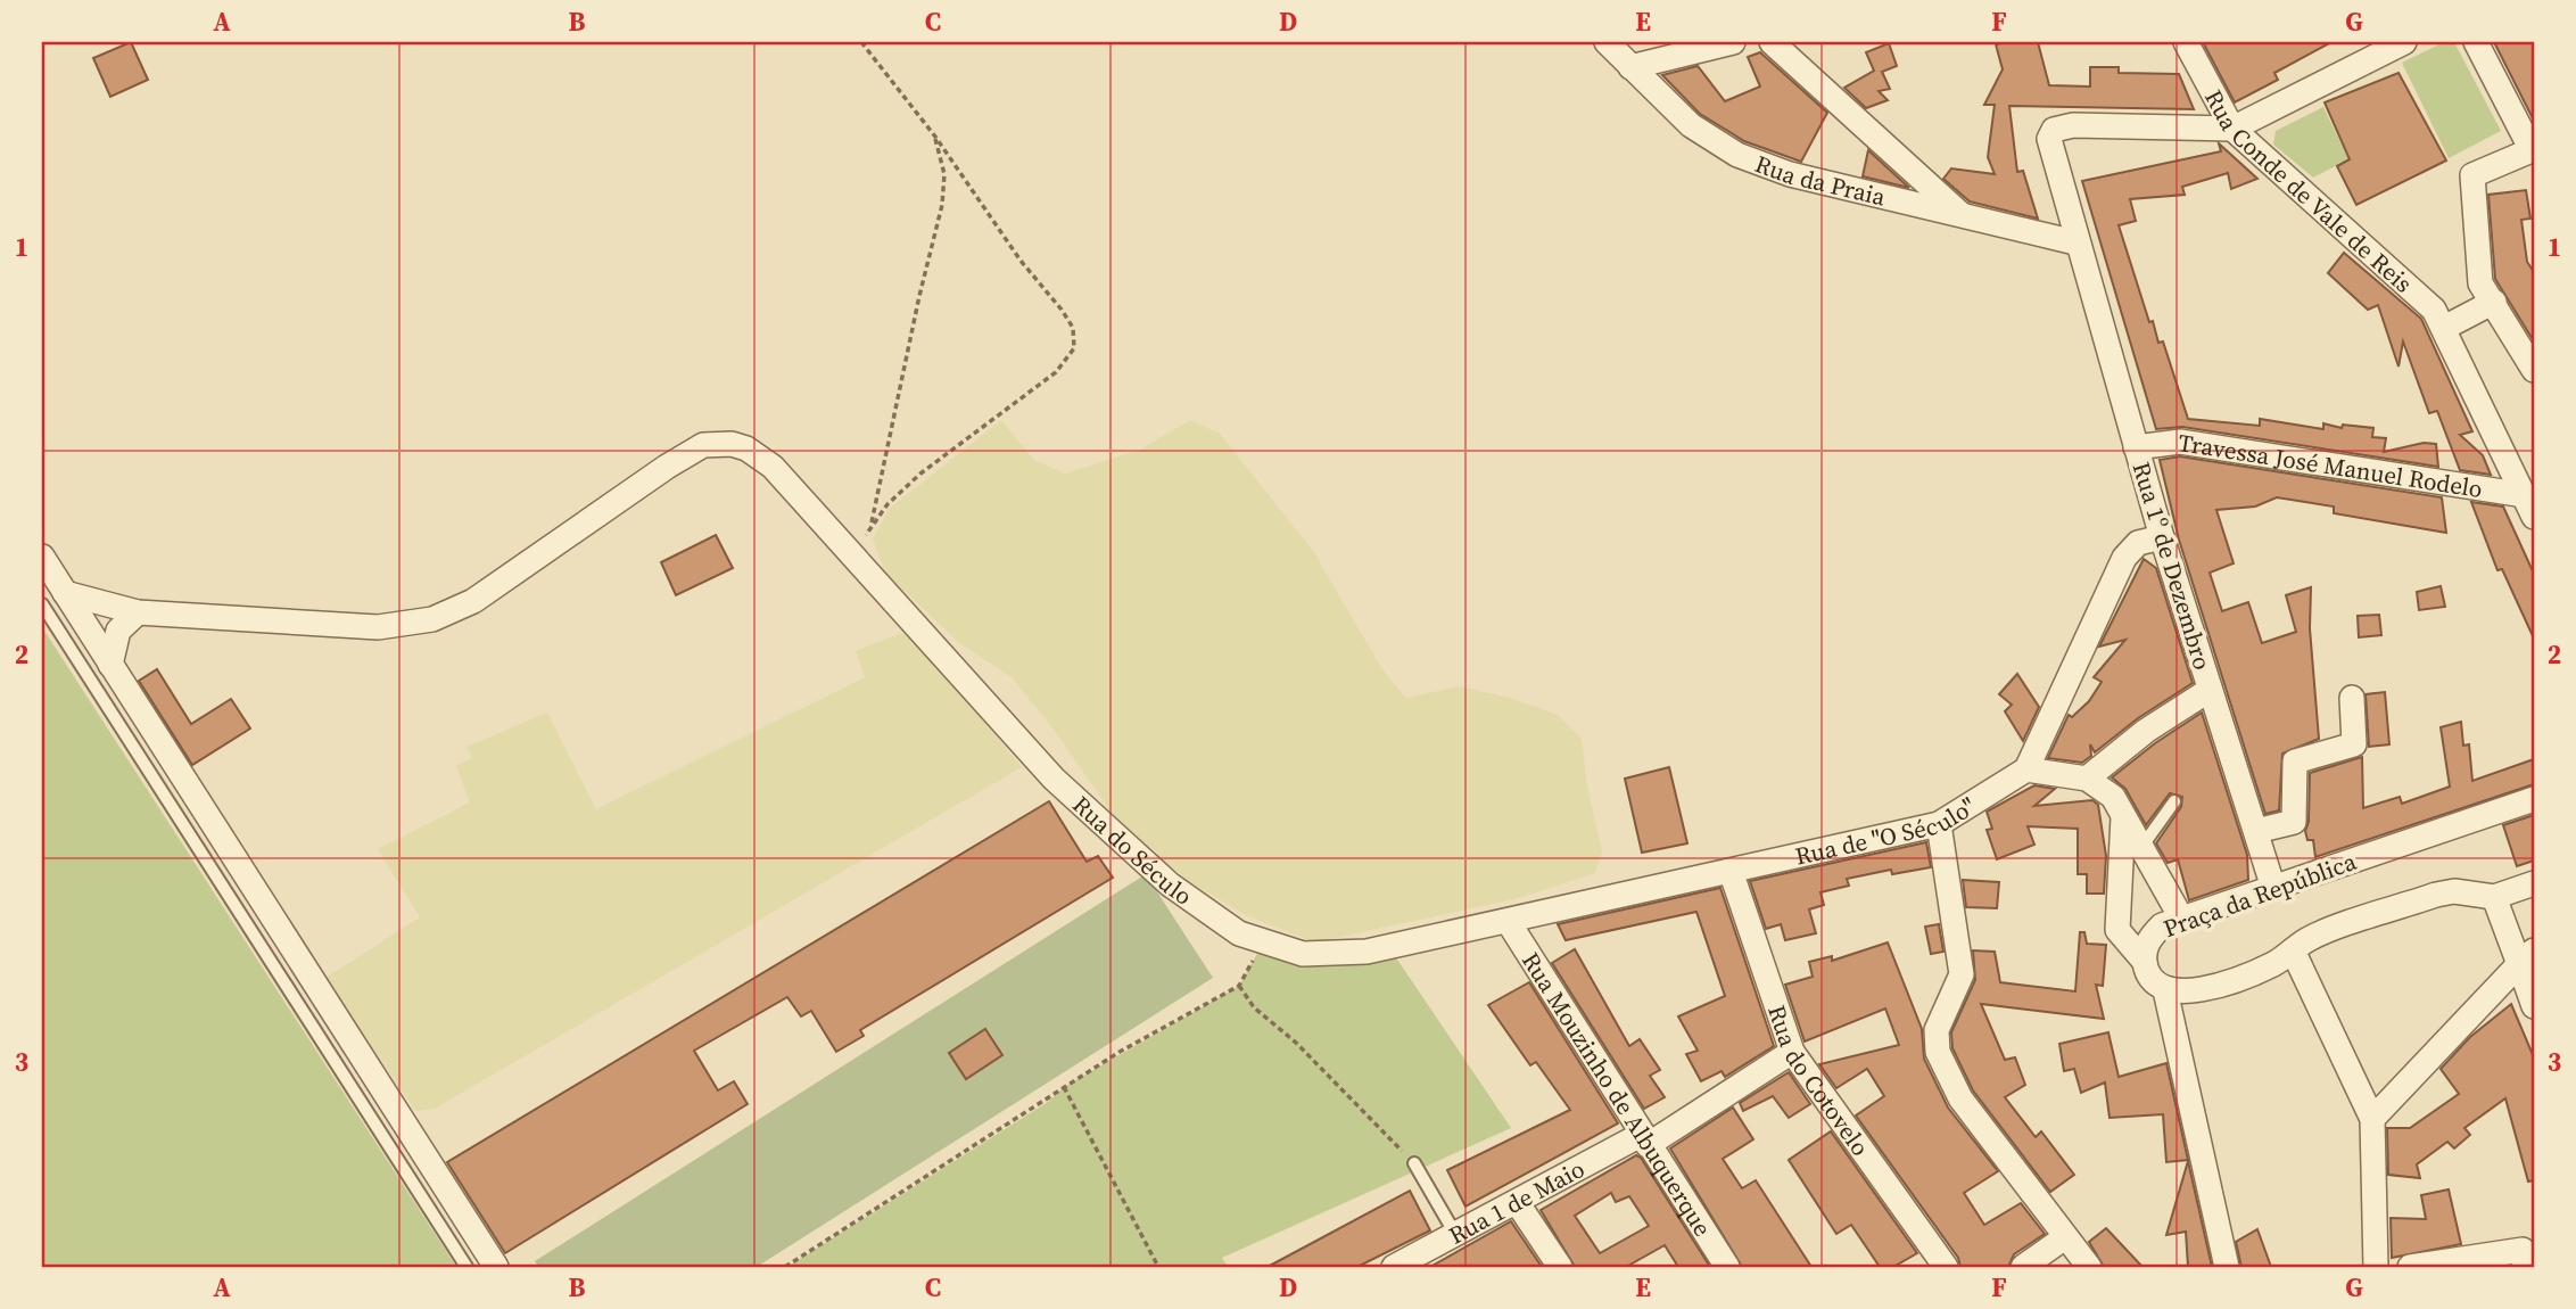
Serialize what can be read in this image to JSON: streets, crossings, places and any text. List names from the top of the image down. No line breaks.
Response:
{"streets":{"street":["Rua da Praia","Rua Conde de Vale de Reis","Travessa José Manuel Rodelo","Rua 1º de Dezembro","Rua de \"O Século\"","Rua do Século","Praça da República","Rua do Cotovelo","Rua Mouzinho de Albuquerque","Rua 1 de Maio"]},"crossings":[["Rua da Praia","Rua 1º de Dezembro"],["Rua Conde de Vale de Reis","Travessa José Manuel Rodelo"],["Rua Conde de Vale de Reis","Rua 1º de Dezembro"],["Travessa José Manuel Rodelo","Rua 1º de Dezembro"],["Rua 1º de Dezembro","Praça da República"],["Rua de \"O Século\"","Rua do Século"],["Rua de \"O Século\"","Rua do Cotovelo"],["Rua de \"O Século\"","Rua Mouzinho de Albuquerque"],["Rua do Século","Rua Mouzinho de Albuquerque"],["Rua do Cotovelo","Rua 1 de Maio"],["Rua Mouzinho de Albuquerque","Rua 1 de Maio"]],"grid":{"columns":["A","B","C","D","E","F","G"],"rows":["1","2","3"]}}
